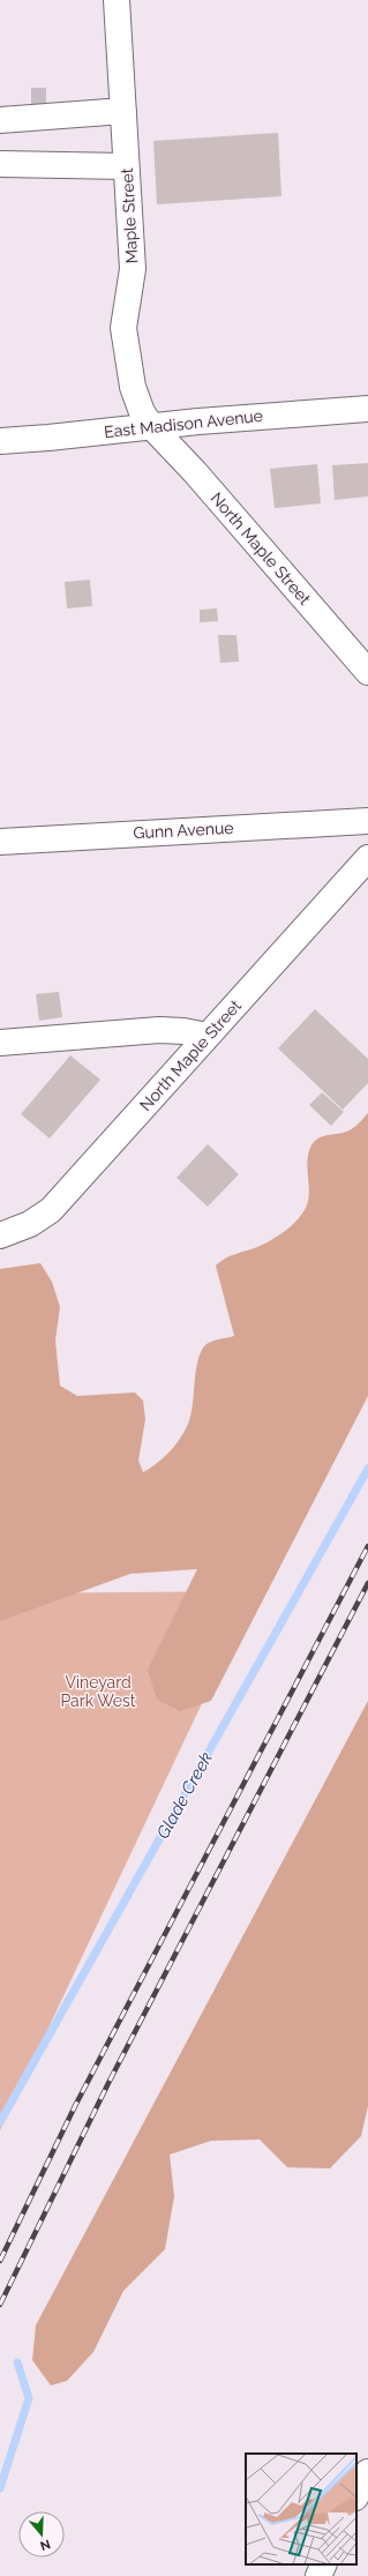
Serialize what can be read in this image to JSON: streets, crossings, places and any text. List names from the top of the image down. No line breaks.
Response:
{"streets":{"street":["Maple Street","East Madison Avenue","North Maple Street","Gunn Avenue"]},"crossings":[["Maple Street","East Madison Avenue"],["Maple Street","North Maple Street"],["East Madison Avenue","North Maple Street"]],"water":["Glade Creek"],"parks":["Vineyard Park West"],"north":"bottom"}
